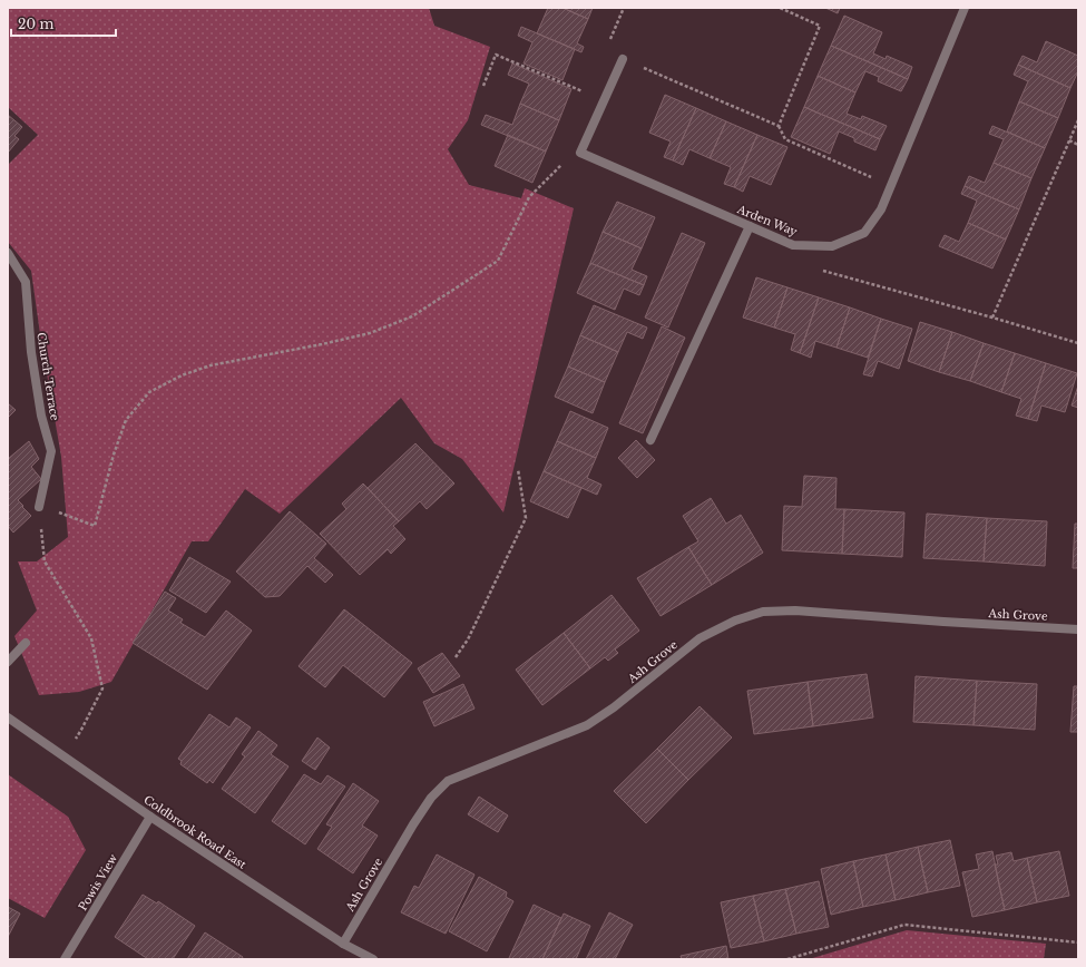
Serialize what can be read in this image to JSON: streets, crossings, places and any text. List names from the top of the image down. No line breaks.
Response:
{"streets":{"street":["Arden Way","Church Terrace","Ash Grove","Coldbrook Road East","Powis View"]},"crossings":[["Ash Grove","Coldbrook Road East"],["Coldbrook Road East","Powis View"]],"scale_bar":"20 m"}
